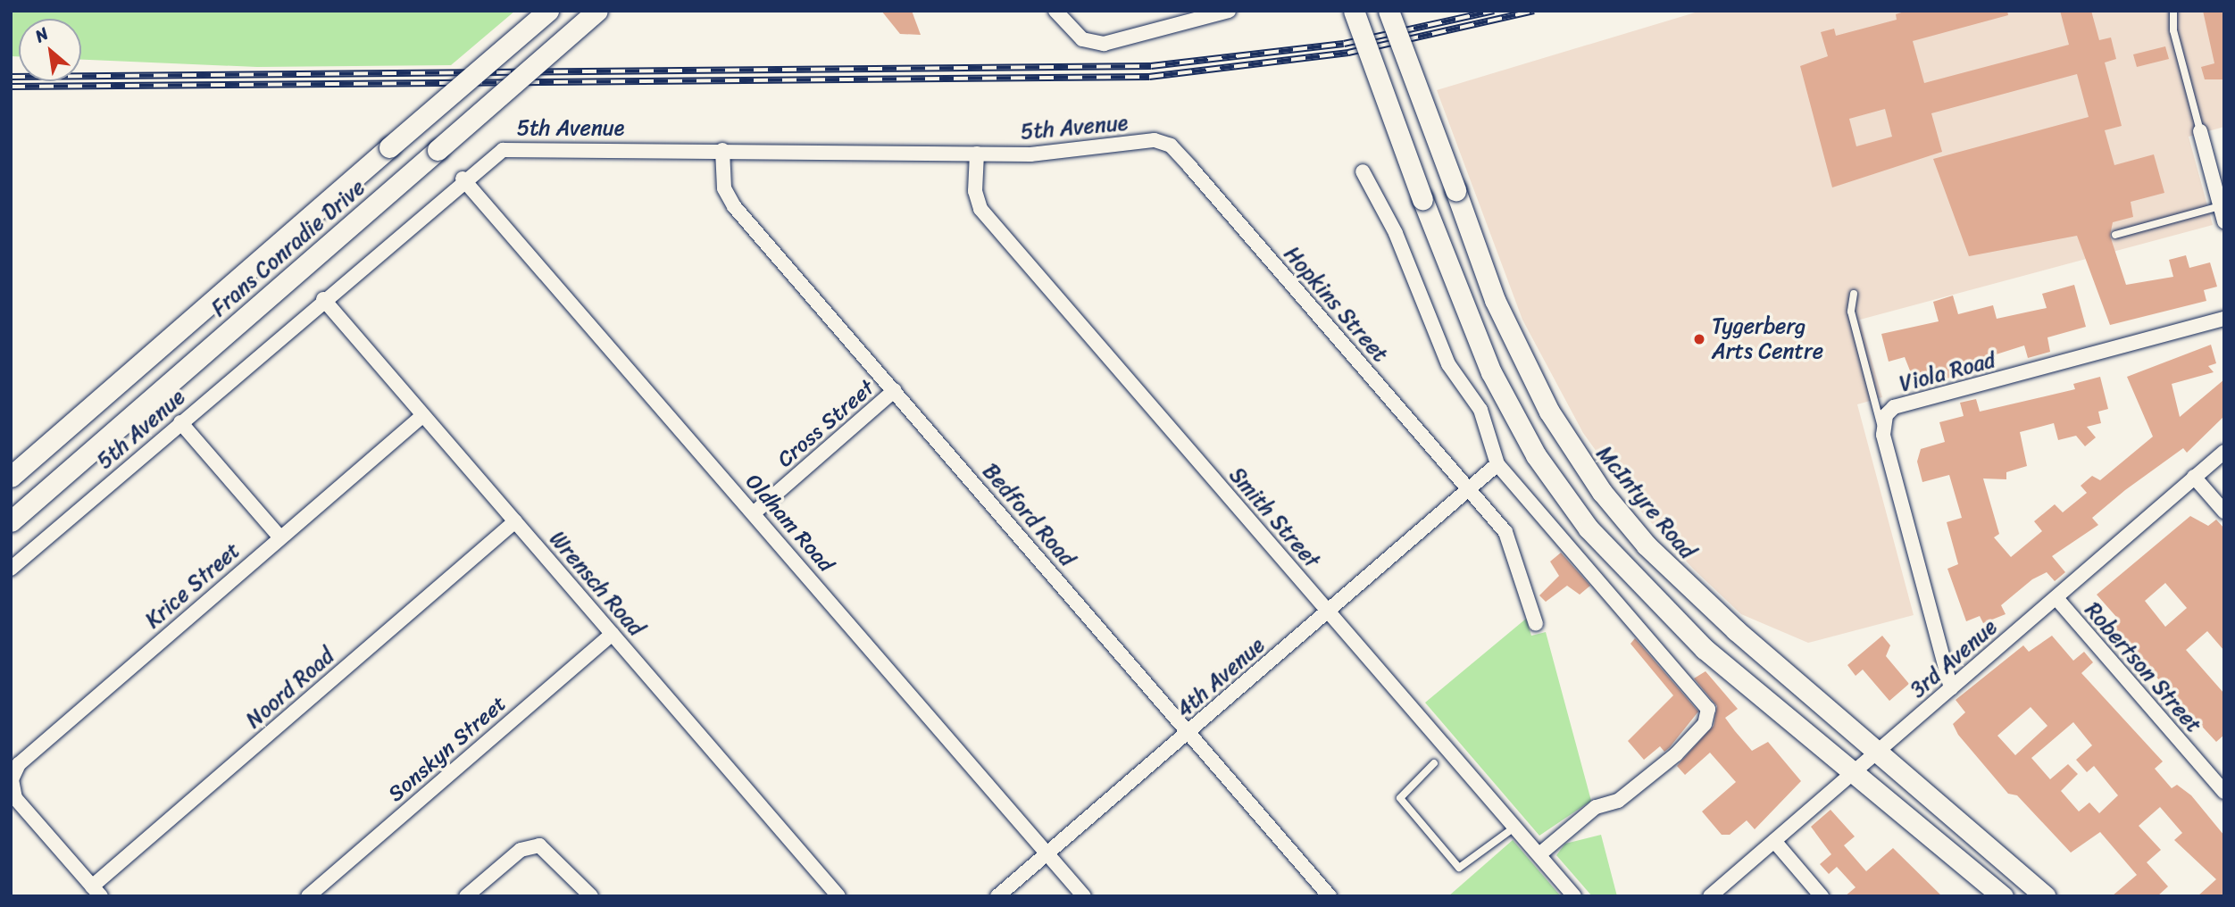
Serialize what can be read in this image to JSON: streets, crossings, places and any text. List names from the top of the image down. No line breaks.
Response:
{"streets":{"main road":["Frans Conradie Drive","McIntyre Road"],"street":["5th Avenue","Hopkins Street","Viola Road","Cross Street","Bedford Road","Smith Street","Oldham Road","Wrensch Road","Krice Street","3rd Avenue","Robertson Street","4th Avenue","Noord Road","Sonskyn Street"]},"crossings":[["5th Avenue","Hopkins Street"],["5th Avenue","Bedford Road"],["5th Avenue","Smith Street"],["5th Avenue","Oldham Road"],["5th Avenue","Wrensch Road"],["Hopkins Street","4th Avenue"],["Cross Street","Bedford Road"],["Cross Street","Oldham Road"],["McIntyre Road","3rd Avenue"],["Bedford Road","4th Avenue"],["Smith Street","4th Avenue"],["Oldham Road","4th Avenue"],["Wrensch Road","Krice Street"],["Wrensch Road","Noord Road"],["Wrensch Road","Sonskyn Street"],["Krice Street","Noord Road"],["3rd Avenue","Robertson Street"]],"places":["Tygerberg Arts Centre"],"north":"top left"}
